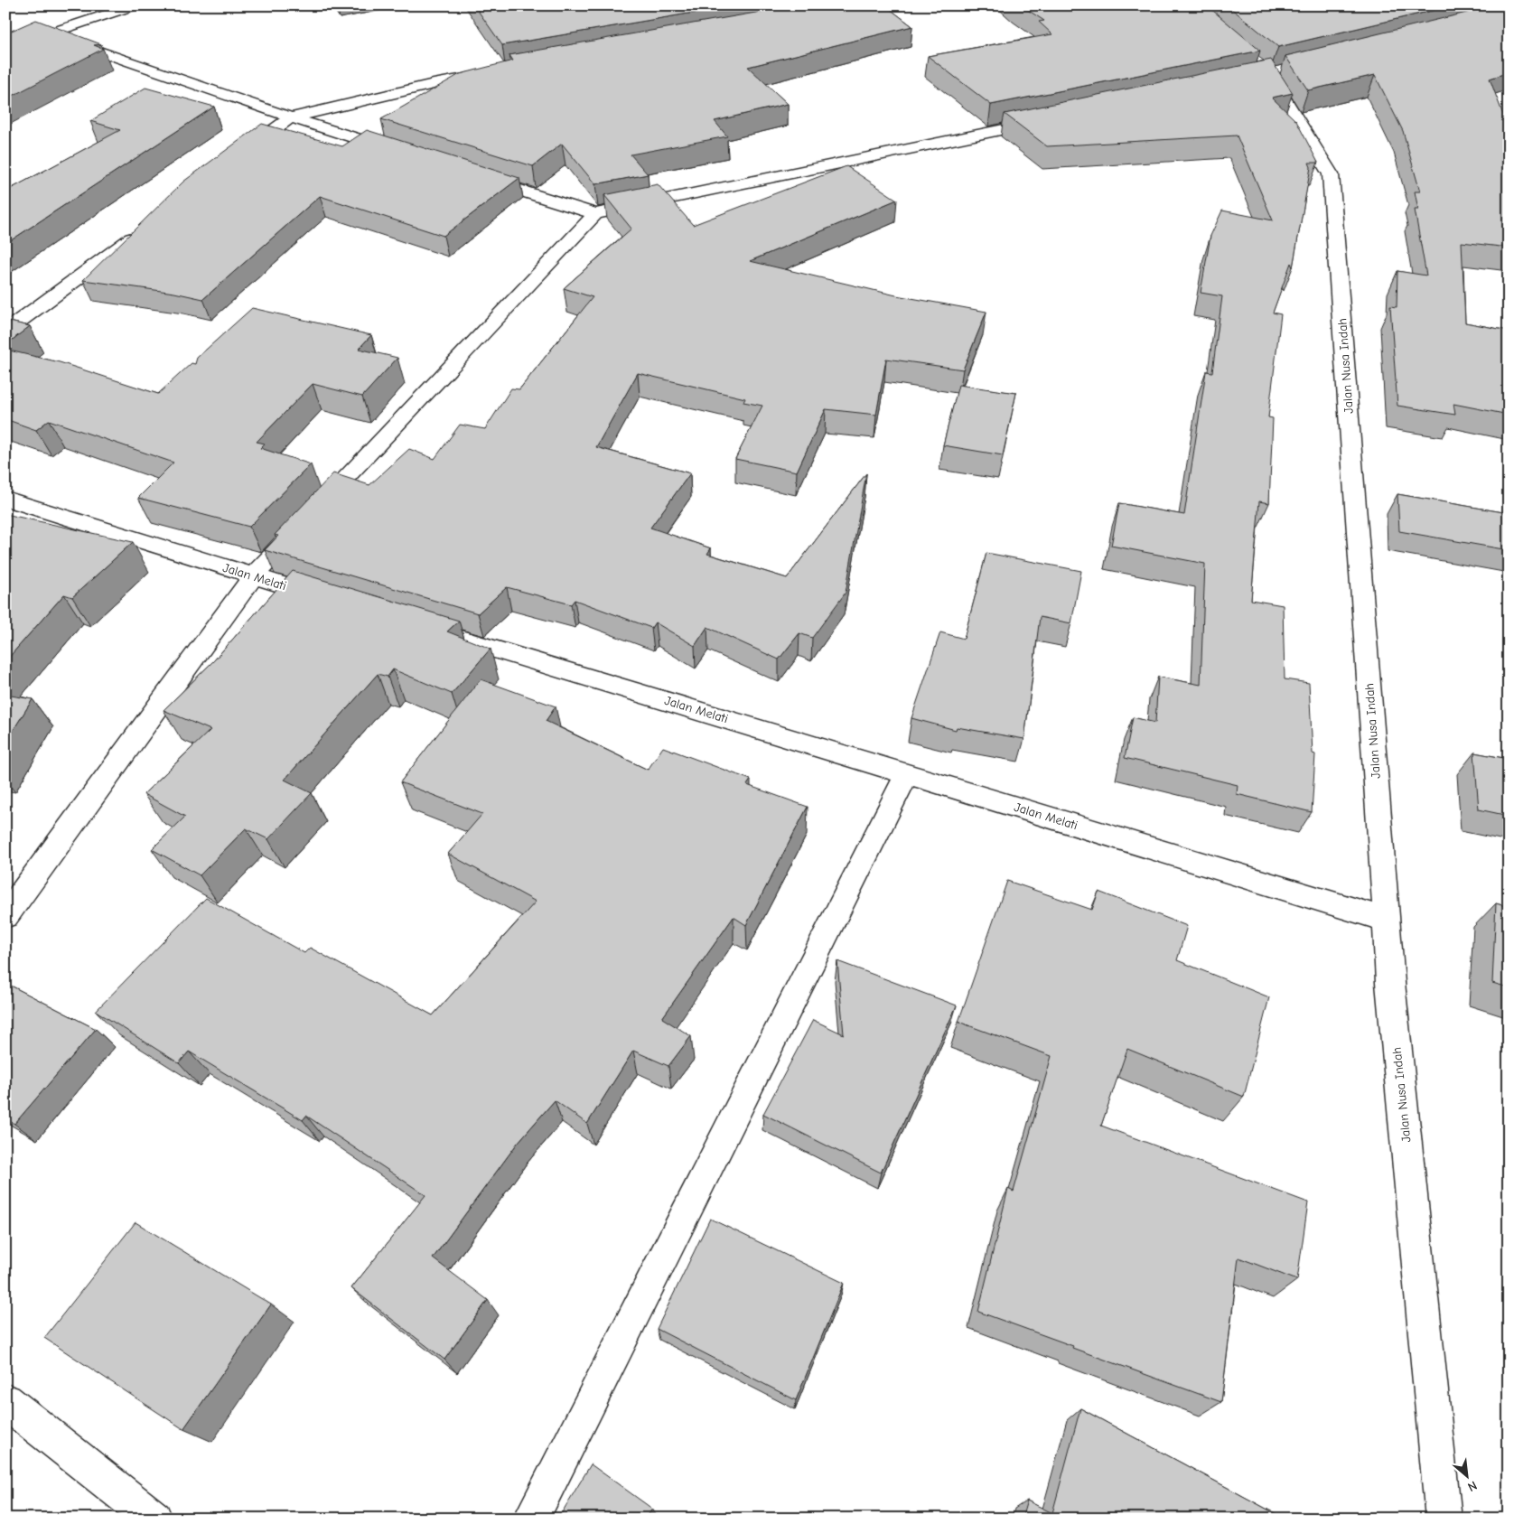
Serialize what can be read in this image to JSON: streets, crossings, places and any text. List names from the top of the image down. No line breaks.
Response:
{"streets":{"main road":["Jalan Nusa Indah","Jalan Melati"]},"crossings":[["Jalan Nusa Indah","Jalan Melati"]],"north":"bottom right"}
